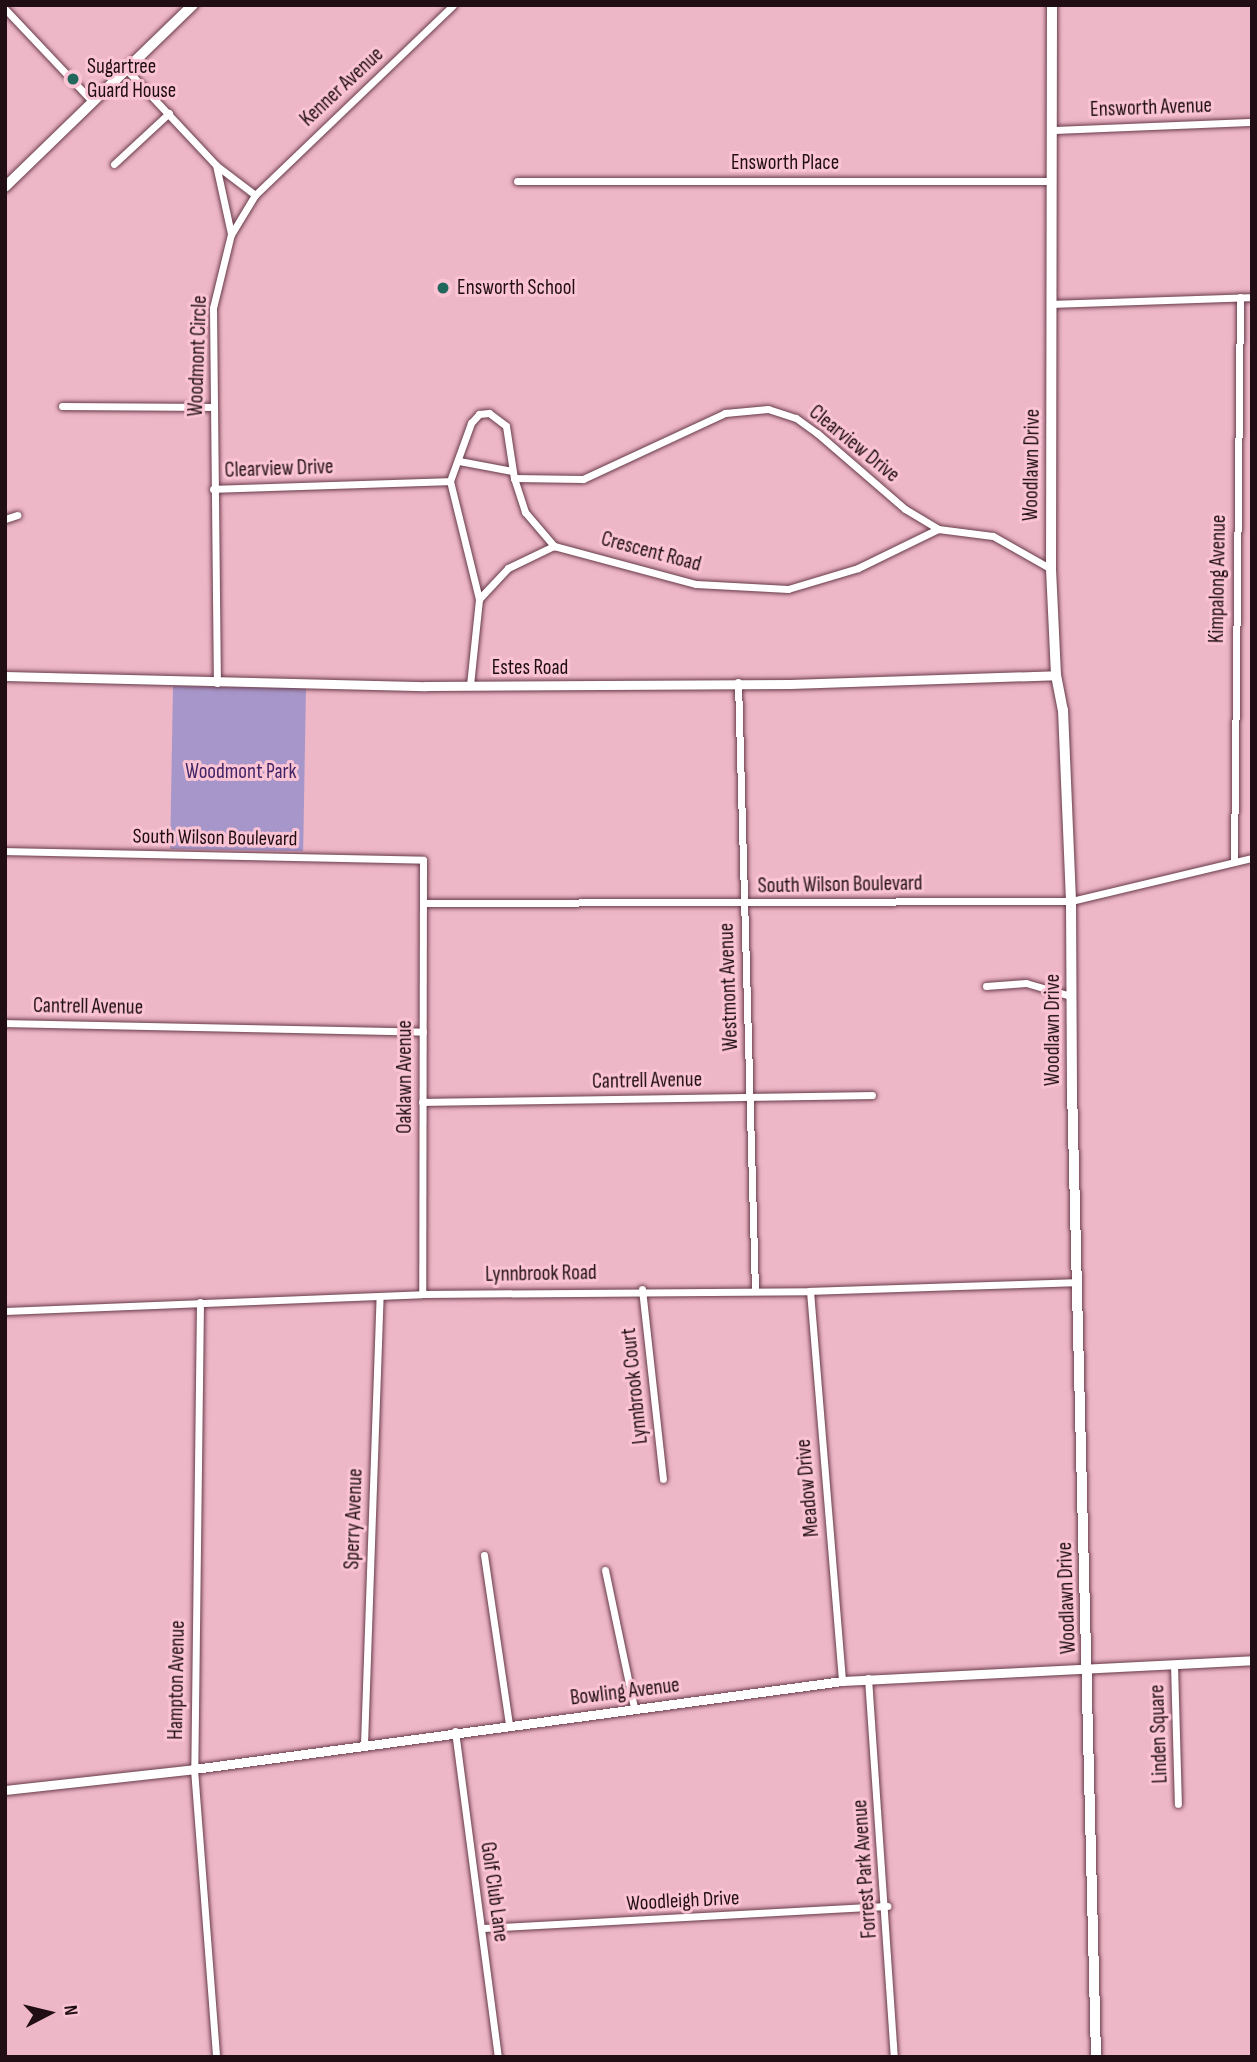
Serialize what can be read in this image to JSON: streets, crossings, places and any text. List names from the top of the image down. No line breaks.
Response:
{"streets":{"main road":["Woodlawn Drive"],"street":["Kenner Avenue","Ensworth Avenue","Ensworth Place","Woodmont Circle","Clearview Drive","Crescent Road","Kimpalong Avenue","Estes Road","South Wilson Boulevard","Westmont Avenue","Cantrell Avenue","Oaklawn Avenue","Lynnbrook Road","Lynnbrook Court","Meadow Drive","Sperry Avenue","Hampton Avenue","Bowling Avenue","Linden Square","Forrest Park Avenue","Golf Club Lane","Woodleigh Drive"]},"crossings":[["Kenner Avenue","Woodmont Circle"],["Ensworth Avenue","Woodlawn Drive"],["Ensworth Place","Woodlawn Drive"],["Woodmont Circle","Clearview Drive"],["Woodmont Circle","Estes Road"],["Clearview Drive","Woodlawn Drive"],["Clearview Drive","Crescent Road"],["Woodlawn Drive","Estes Road"],["Woodlawn Drive","South Wilson Boulevard"],["Woodlawn Drive","Lynnbrook Road"],["Woodlawn Drive","Bowling Avenue"],["Kimpalong Avenue","South Wilson Boulevard"],["Estes Road","Westmont Avenue"],["South Wilson Boulevard","Westmont Avenue"],["South Wilson Boulevard","Oaklawn Avenue"],["Westmont Avenue","Cantrell Avenue"],["Westmont Avenue","Lynnbrook Road"],["Cantrell Avenue","Oaklawn Avenue"],["Oaklawn Avenue","Lynnbrook Road"],["Lynnbrook Road","Lynnbrook Court"],["Lynnbrook Road","Meadow Drive"],["Lynnbrook Road","Sperry Avenue"],["Lynnbrook Road","Hampton Avenue"],["Meadow Drive","Bowling Avenue"],["Sperry Avenue","Bowling Avenue"],["Hampton Avenue","Bowling Avenue"],["Bowling Avenue","Linden Square"],["Bowling Avenue","Forrest Park Avenue"],["Bowling Avenue","Golf Club Lane"],["Forrest Park Avenue","Woodleigh Drive"],["Golf Club Lane","Woodleigh Drive"]],"parks":["Woodmont Park"],"places":["Sugartree Guard House","Ensworth School"],"north":"right"}
